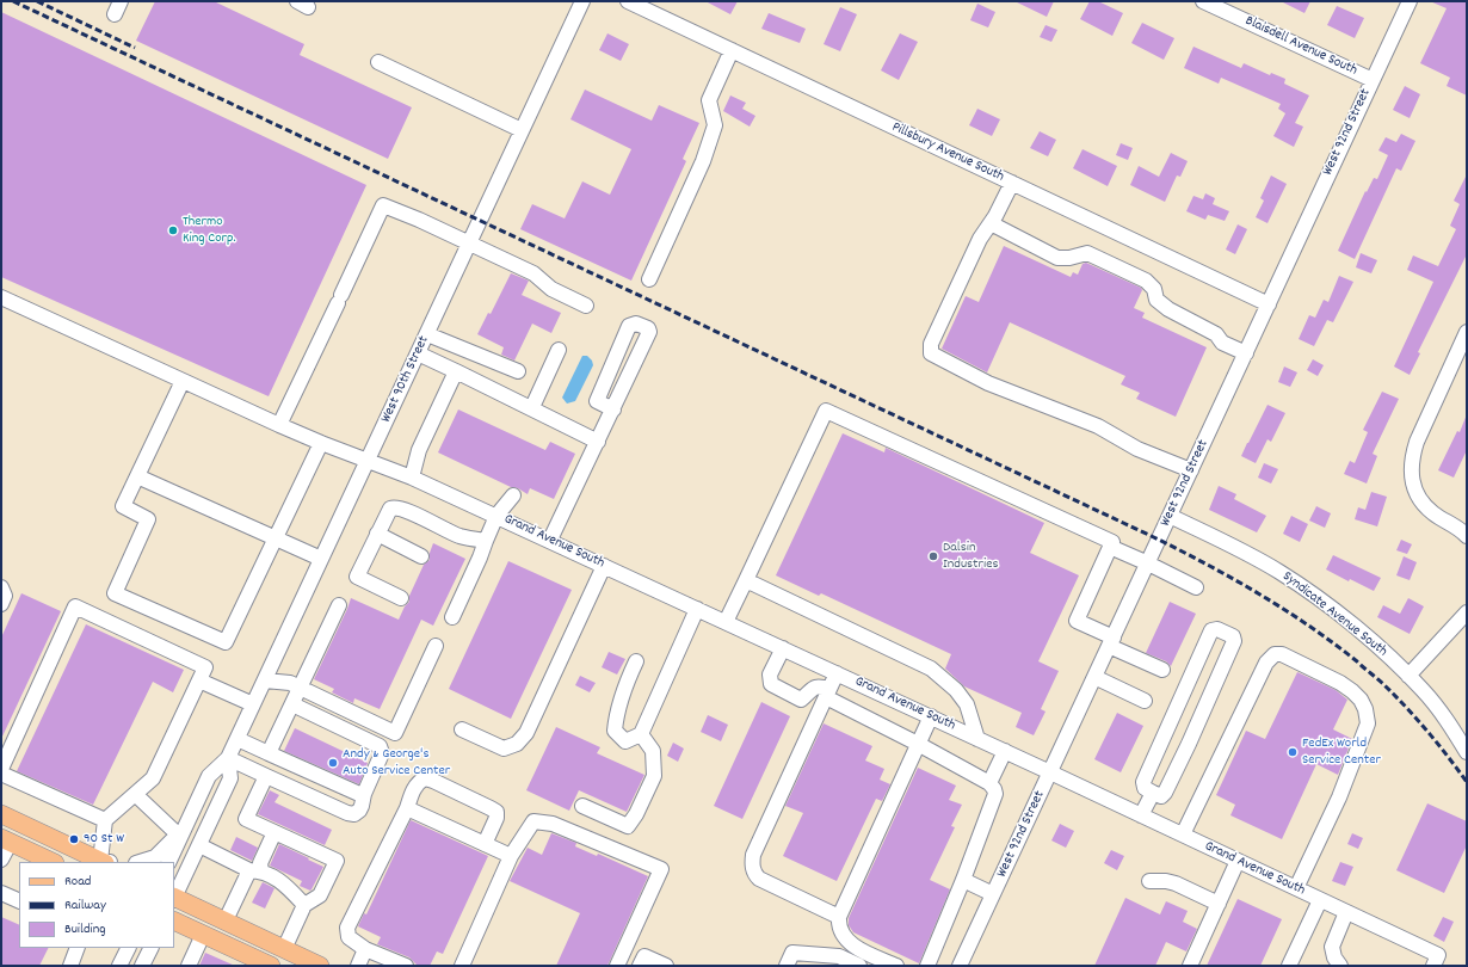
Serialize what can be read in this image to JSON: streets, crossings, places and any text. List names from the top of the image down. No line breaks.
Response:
{"streets":{"street":["Blaisdell Avenue South","West 92nd Street","Pillsbury Avenue South","West 90th Street","Grand Avenue South","Syndicate Avenue South"]},"crossings":[["Blaisdell Avenue South","West 92nd Street"],["West 92nd Street","Pillsbury Avenue South"],["West 92nd Street","Grand Avenue South"],["West 92nd Street","Syndicate Avenue South"],["West 90th Street","Grand Avenue South"]],"places":["Thermo King Corp.","Dalsin Industries","FedEx World Service Center","Andy & George's Auto Service Center","90 St W"],"legend":["Road","Railway","Building"]}
